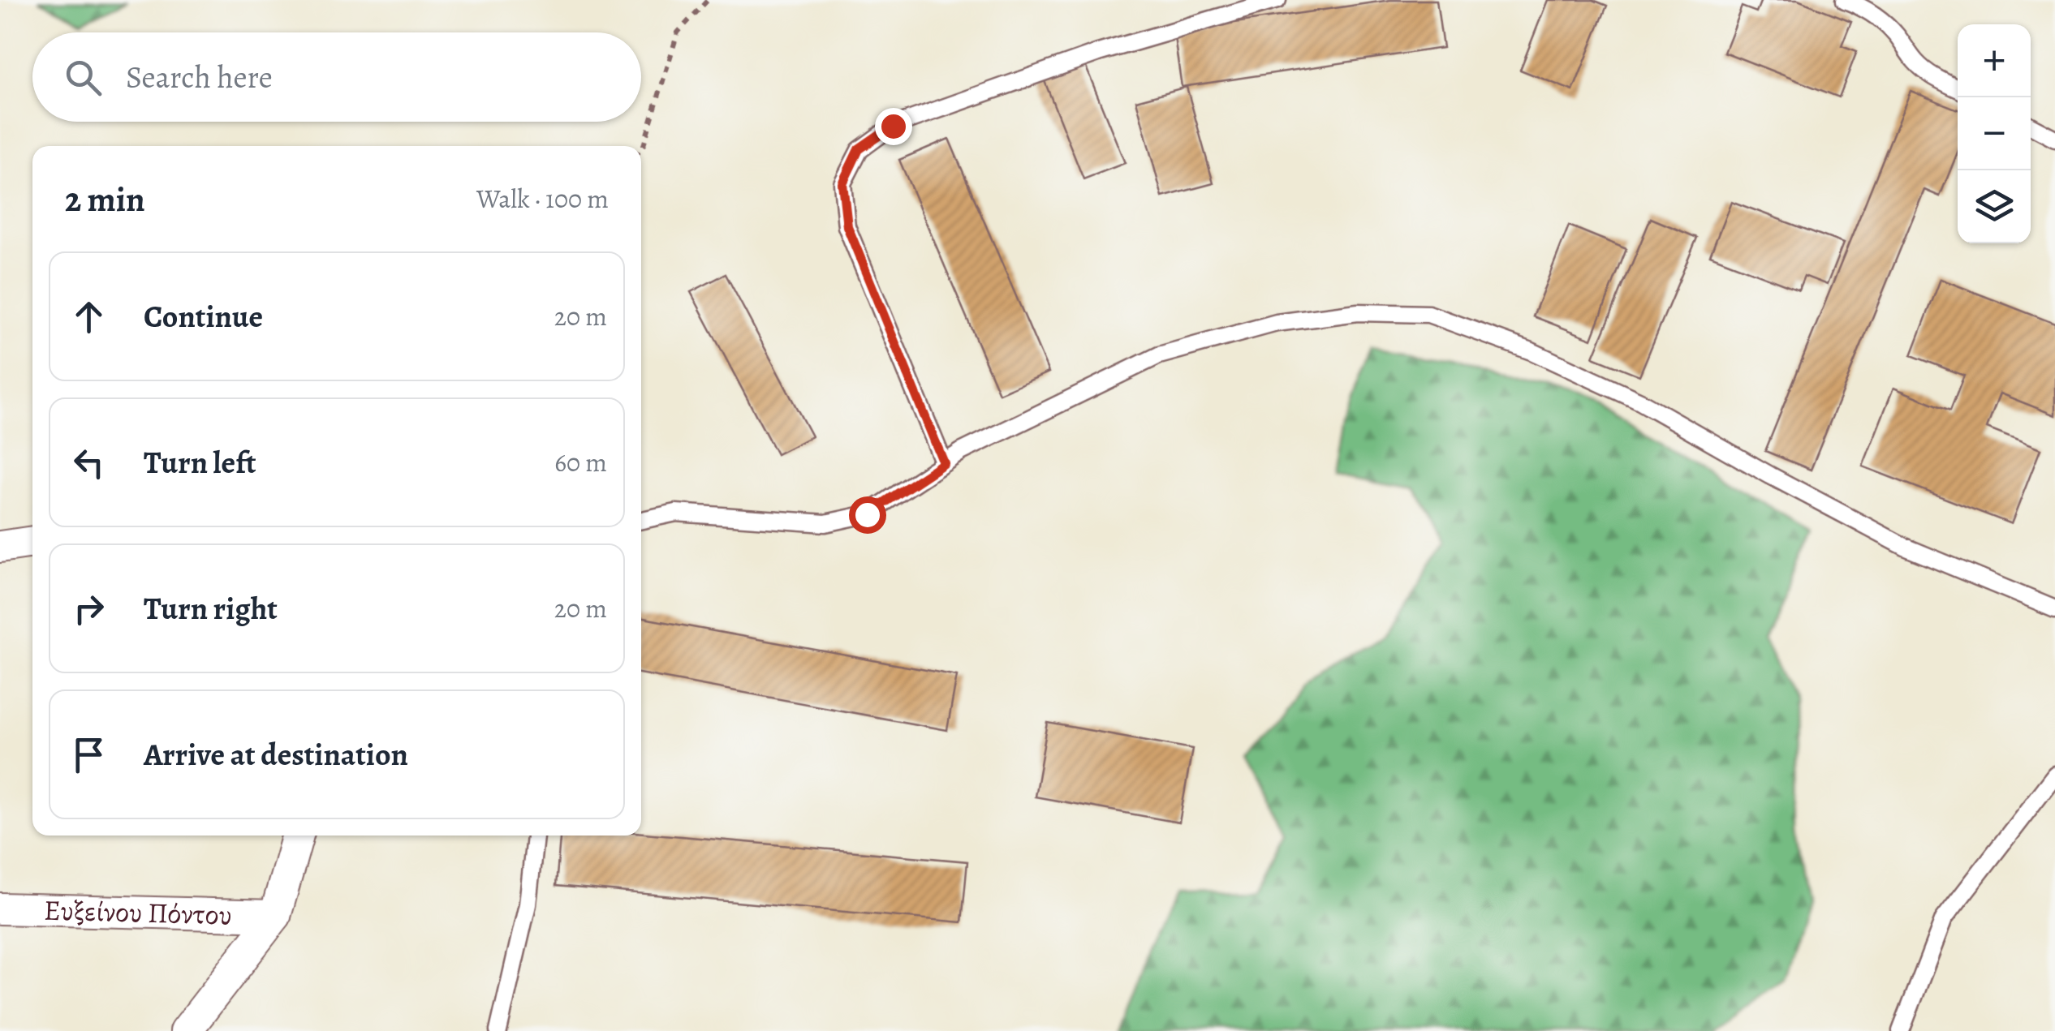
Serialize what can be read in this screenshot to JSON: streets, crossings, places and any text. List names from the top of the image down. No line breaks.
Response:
{"streets":{"street":["Ευξείνου Πόντου"]},"page":{"map_buttons":["+","−"],"search":"Search here","heading":["2 min","Walk · 100 m"],"list":[["Continue","20 m"],["Turn left","60 m"],["Turn right","20 m"],"Arrive at destination"]}}
